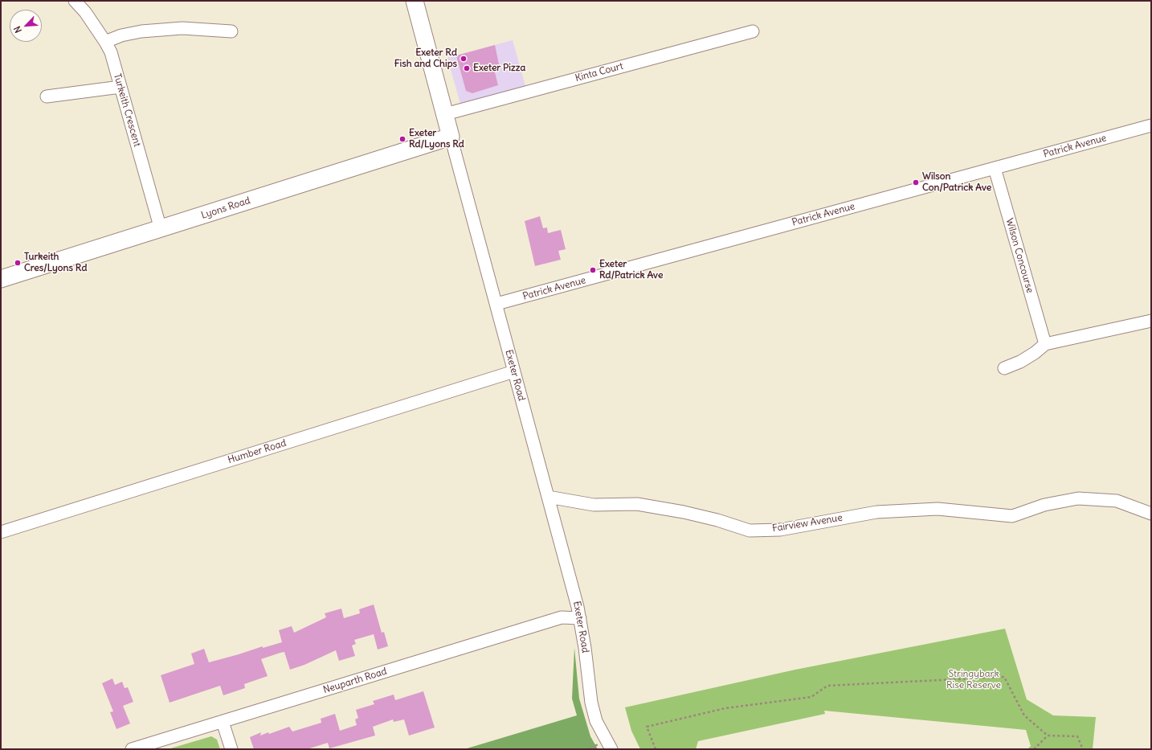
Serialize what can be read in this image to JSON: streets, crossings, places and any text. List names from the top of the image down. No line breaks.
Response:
{"streets":{"main road":["Lyons Road","Exeter Road"],"street":["Kinta Court","Turkeith Crescent","Patrick Avenue","Wilson Concourse","Humber Road","Fairview Avenue","Neuparth Road"]},"crossings":[["Kinta Court","Exeter Road"],["Turkeith Crescent","Lyons Road"],["Patrick Avenue","Wilson Concourse"],["Patrick Avenue","Exeter Road"],["Lyons Road","Exeter Road"],["Exeter Road","Humber Road"],["Exeter Road","Fairview Avenue"],["Exeter Road","Neuparth Road"]],"parks":["Stringybark Rise Reserve"],"places":["Exeter Rd Fish and Chips","Exeter Pizza","Exeter Rd/Lyons Rd","Wilson Con/Patrick Ave","Turkeith Cres/Lyons Rd","Exeter Rd/Patrick Ave"],"north":"bottom left"}
